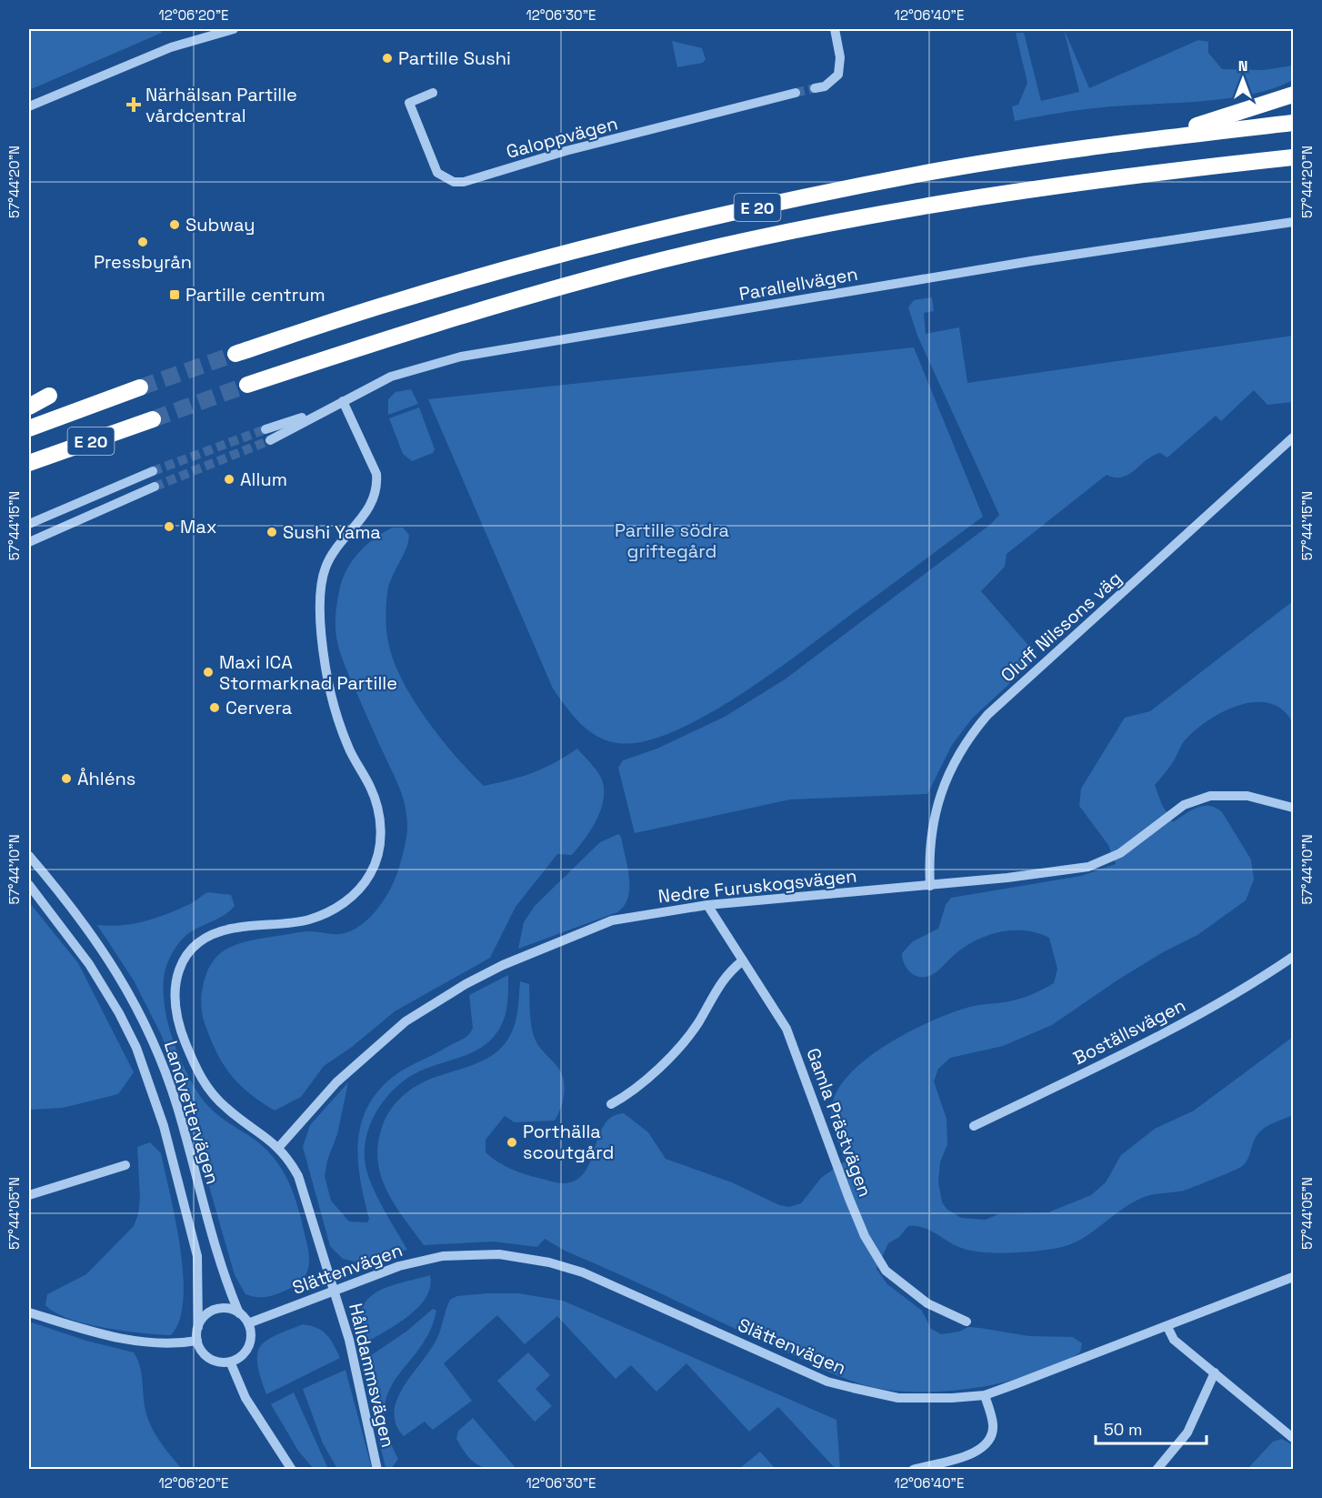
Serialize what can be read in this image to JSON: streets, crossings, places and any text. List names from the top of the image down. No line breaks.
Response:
{"streets":{"highway":["E 20"],"street":["Galoppvägen","Parallellvägen","Oluff Nilssons väg","Nedre Furuskogsvägen","Boställsvägen","Landvettervägen","Gamla Prästvägen","Slättenvägen","Hålldammsvägen"]},"crossings":[["Parallellvägen","Hålldammsvägen"],["Oluff Nilssons väg","Nedre Furuskogsvägen"],["Nedre Furuskogsvägen","Gamla Prästvägen"],["Nedre Furuskogsvägen","Hålldammsvägen"],["Landvettervägen","Slättenvägen"],["Slättenvägen","Hålldammsvägen"]],"parks":["Partille södra griftegård"],"places":{"other":["Partille Sushi","Subway","Pressbyrån","Allum","Max","Sushi Yama","Maxi ICA Stormarknad Partille","Cervera","Åhléns","Porthälla scoutgård"],"health":["Närhälsan Partille vårdcentral"],"transit":["Partille centrum"]},"scale_bar":"50 m","north":"top","coordinates":["12°06'20\"E","12°06'30\"E","12°06'40\"E","57°44'20\"N","57°44'15\"N","57°44'10\"N","57°44'05\"N"]}
